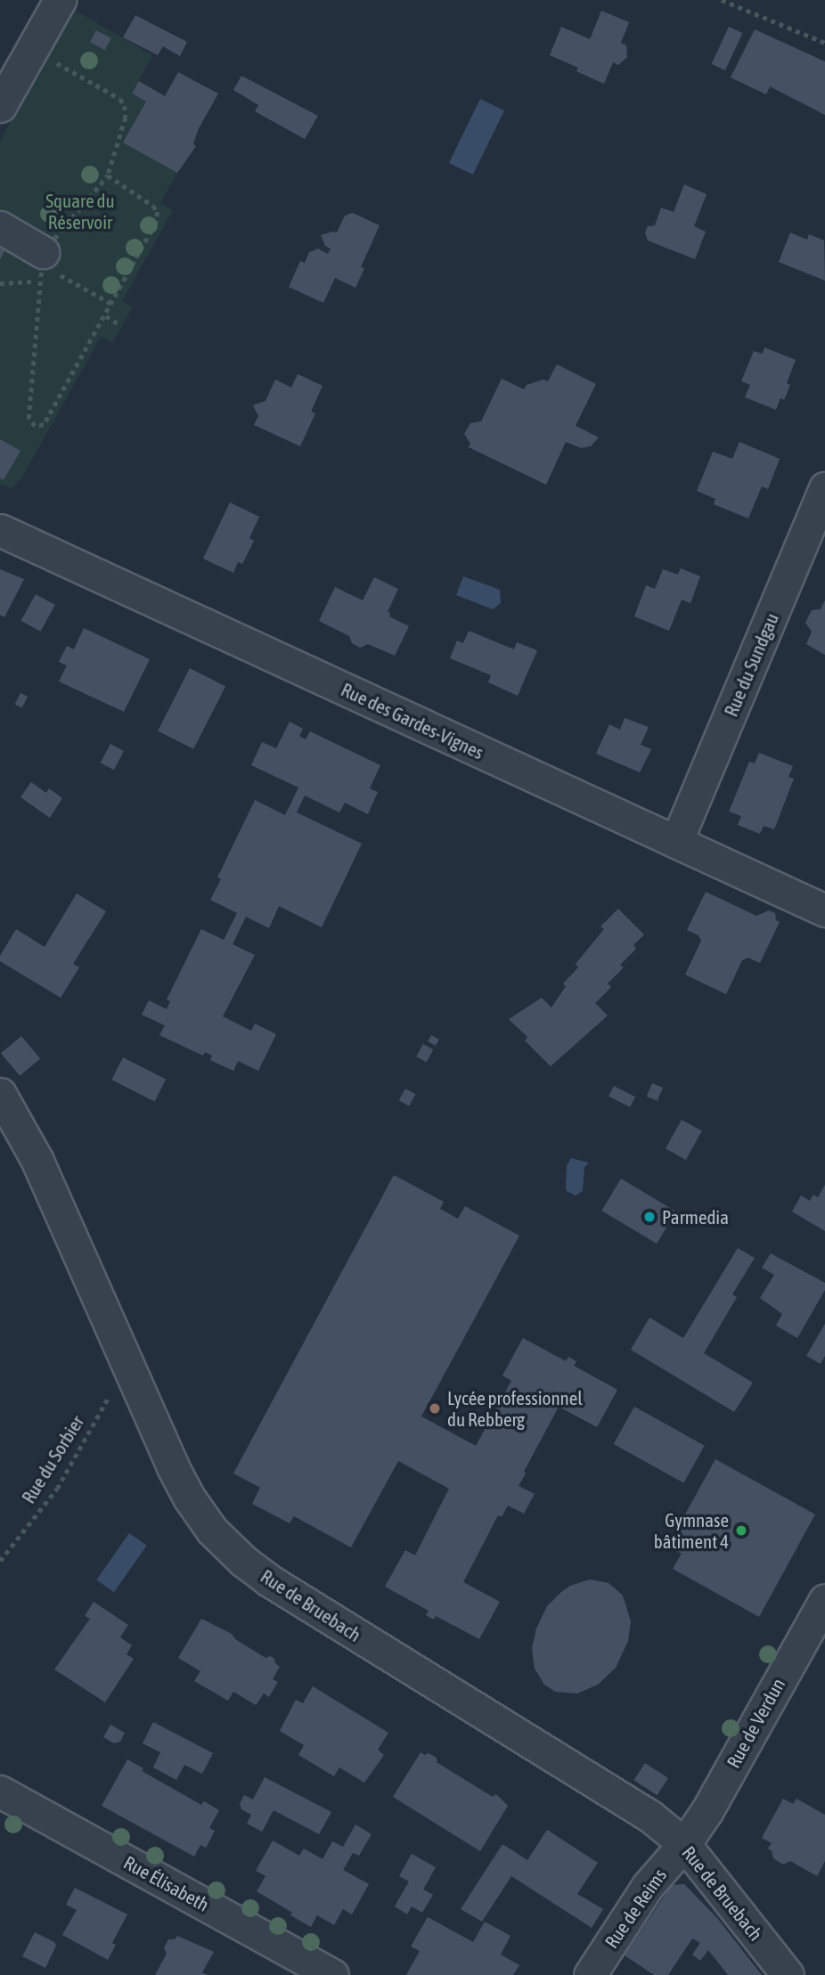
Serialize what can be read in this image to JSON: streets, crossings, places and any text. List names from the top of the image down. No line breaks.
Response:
{"streets":{"street":["Rue du Sundgau","Rue des Gardes-Vignes","Rue de Bruebach","Rue de Verdun","Rue Élisabeth","Rue de Reims"],"path":["Rue du Sorbier"]},"crossings":[["Rue du Sundgau","Rue des Gardes-Vignes"],["Rue de Bruebach","Rue de Verdun"],["Rue de Bruebach","Rue de Reims"],["Rue de Verdun","Rue de Reims"]],"parks":["Square du Réservoir"],"places":["Parmedia","Lycée professionnel du Rebberg","Gymnase bâtiment 4"]}
